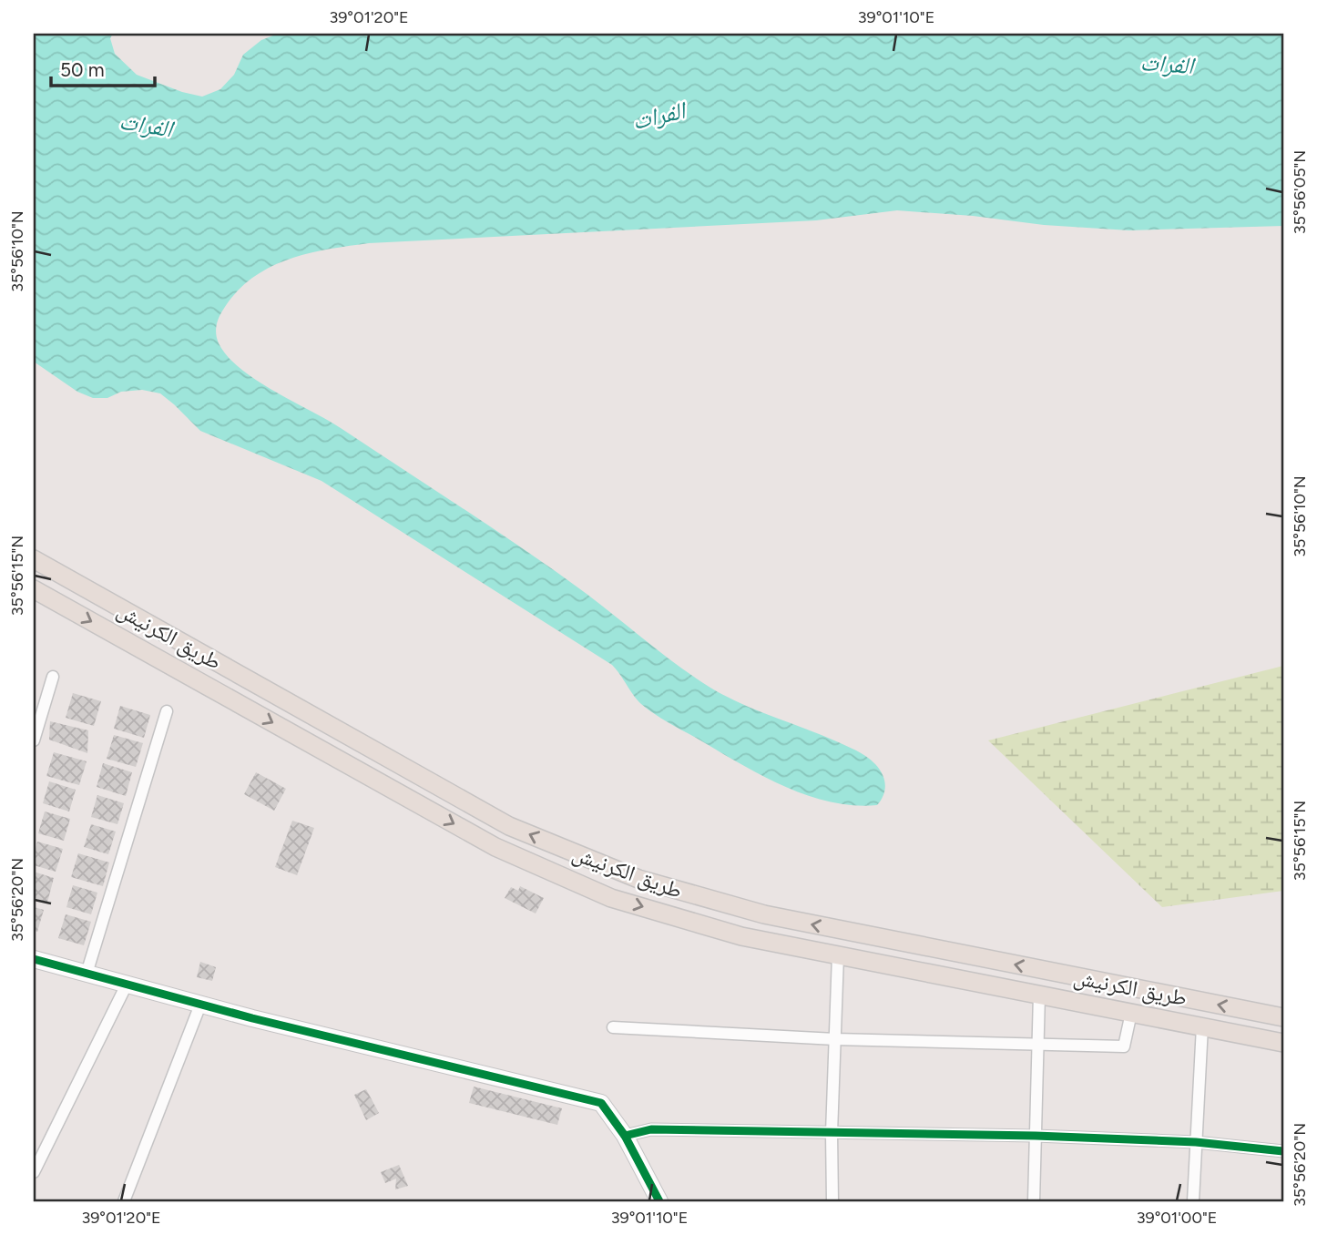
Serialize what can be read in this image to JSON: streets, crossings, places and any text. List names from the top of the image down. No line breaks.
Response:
{"streets":{"main road":["طريق الكرنيش"]},"water":["الفرات"],"scale_bar":"50 m","coordinates":["39°01'20\"E","39°01'10\"E","35°56'05\"N","35°56'10\"N","35°56'15\"N","35°56'20\"N","39°01'00\"E"]}
